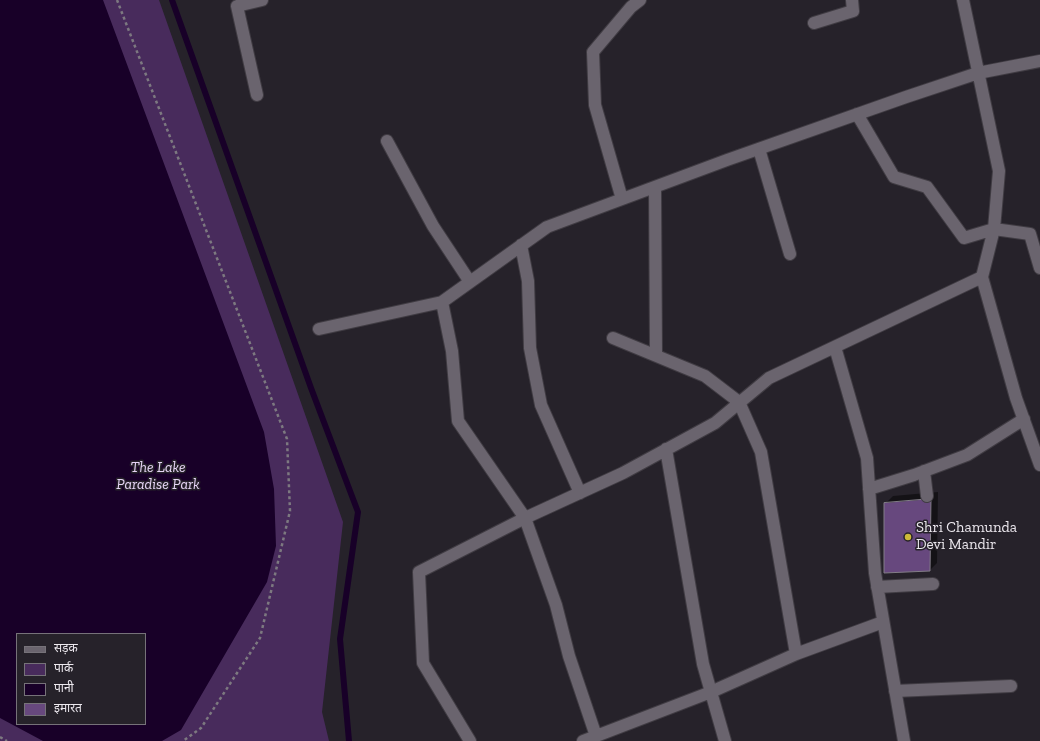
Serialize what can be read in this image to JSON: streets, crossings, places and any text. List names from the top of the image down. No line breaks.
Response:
{"parks":["The Lake Paradise Park"],"places":["Shri Chamunda Devi Mandir"],"legend":["सड़क","पार्क","पानी","इमारत"]}
